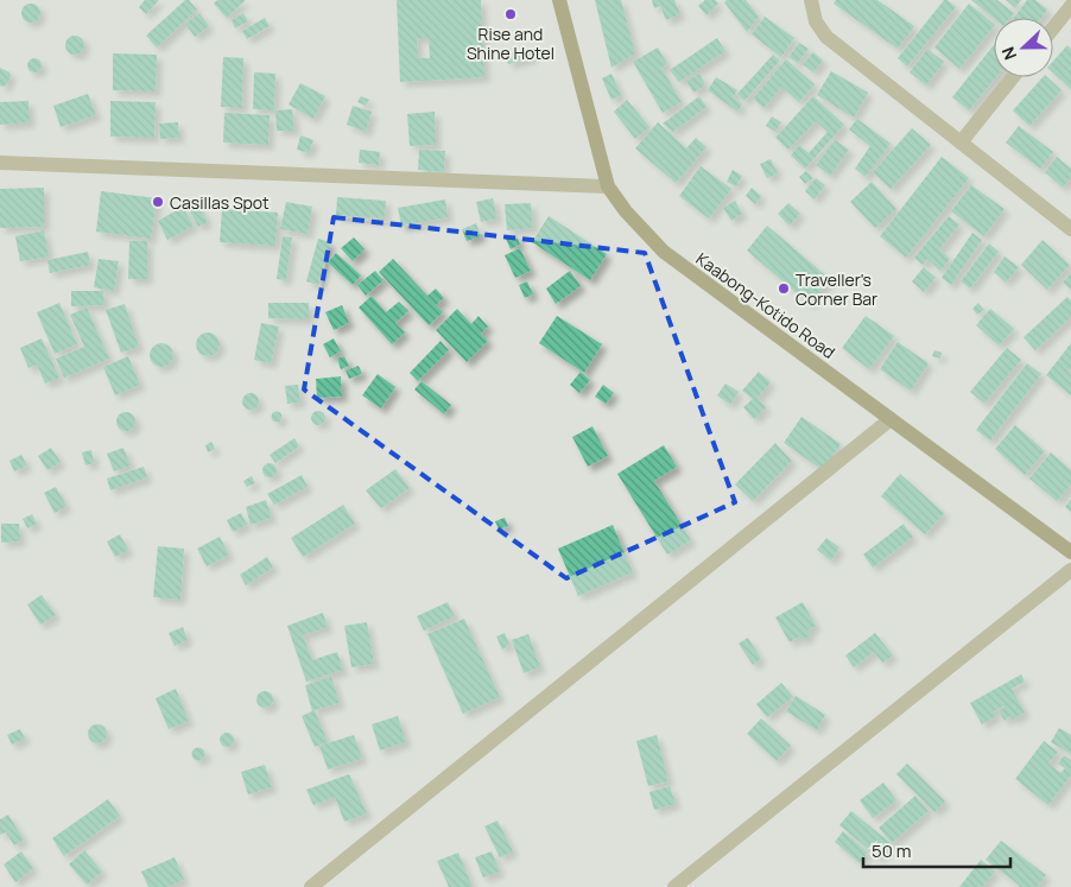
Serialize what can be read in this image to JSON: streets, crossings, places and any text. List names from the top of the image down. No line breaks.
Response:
{"streets":{"main road":["Kaabong-Kotido Road"]},"places":["Rise and Shine Hotel","Casillas Spot","Traveller's Corner Bar"],"scale_bar":"50 m","north":"left"}
